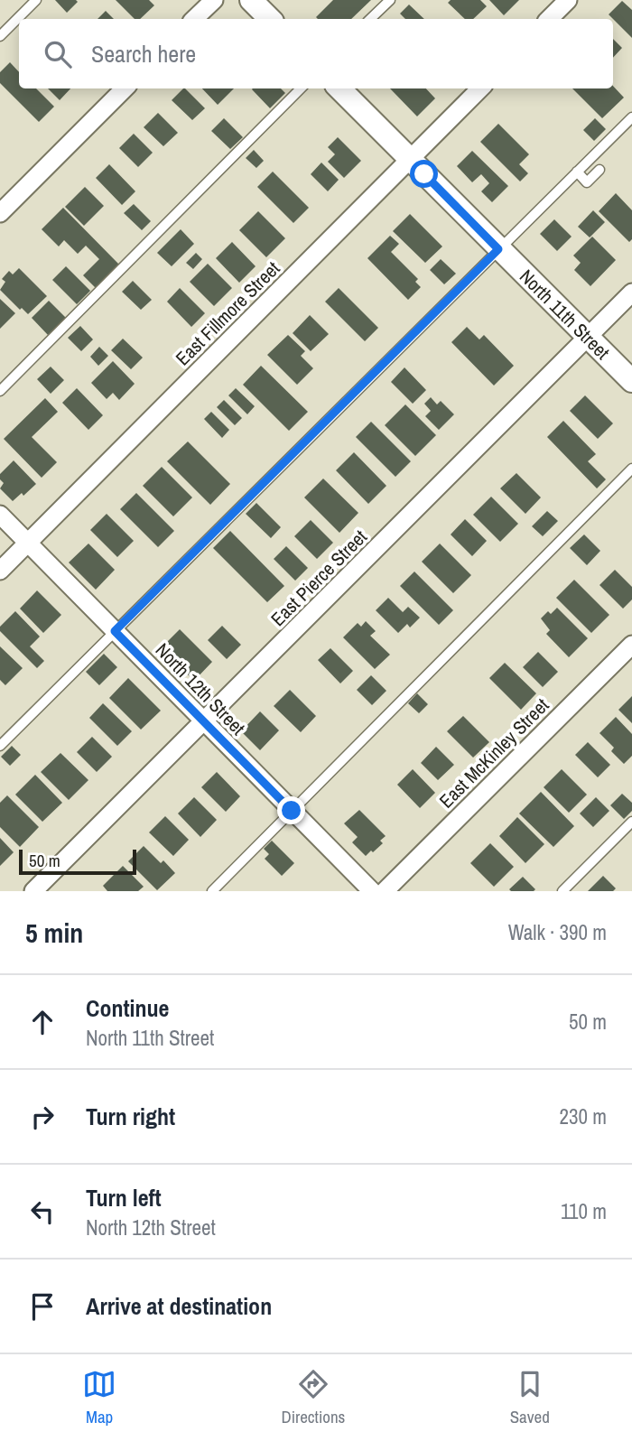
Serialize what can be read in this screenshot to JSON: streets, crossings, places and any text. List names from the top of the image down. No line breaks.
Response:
{"streets":{"street":["East Fillmore Street","North 11th Street","East Pierce Street","North 12th Street","East McKinley Street"]},"crossings":[["East Fillmore Street","North 11th Street"],["East Fillmore Street","North 12th Street"],["North 11th Street","East Pierce Street"],["East Pierce Street","North 12th Street"]],"scale_bar":"50 m","page":{"search":"Search here","scale":"50 m","heading":["5 min","Walk · 390 m"],"list":[["Continue","North 11th Street","50 m"],["Turn right","230 m"],["Turn left","North 12th Street","110 m"],"Arrive at destination"],"nav":["Map","Directions","Saved"]}}
